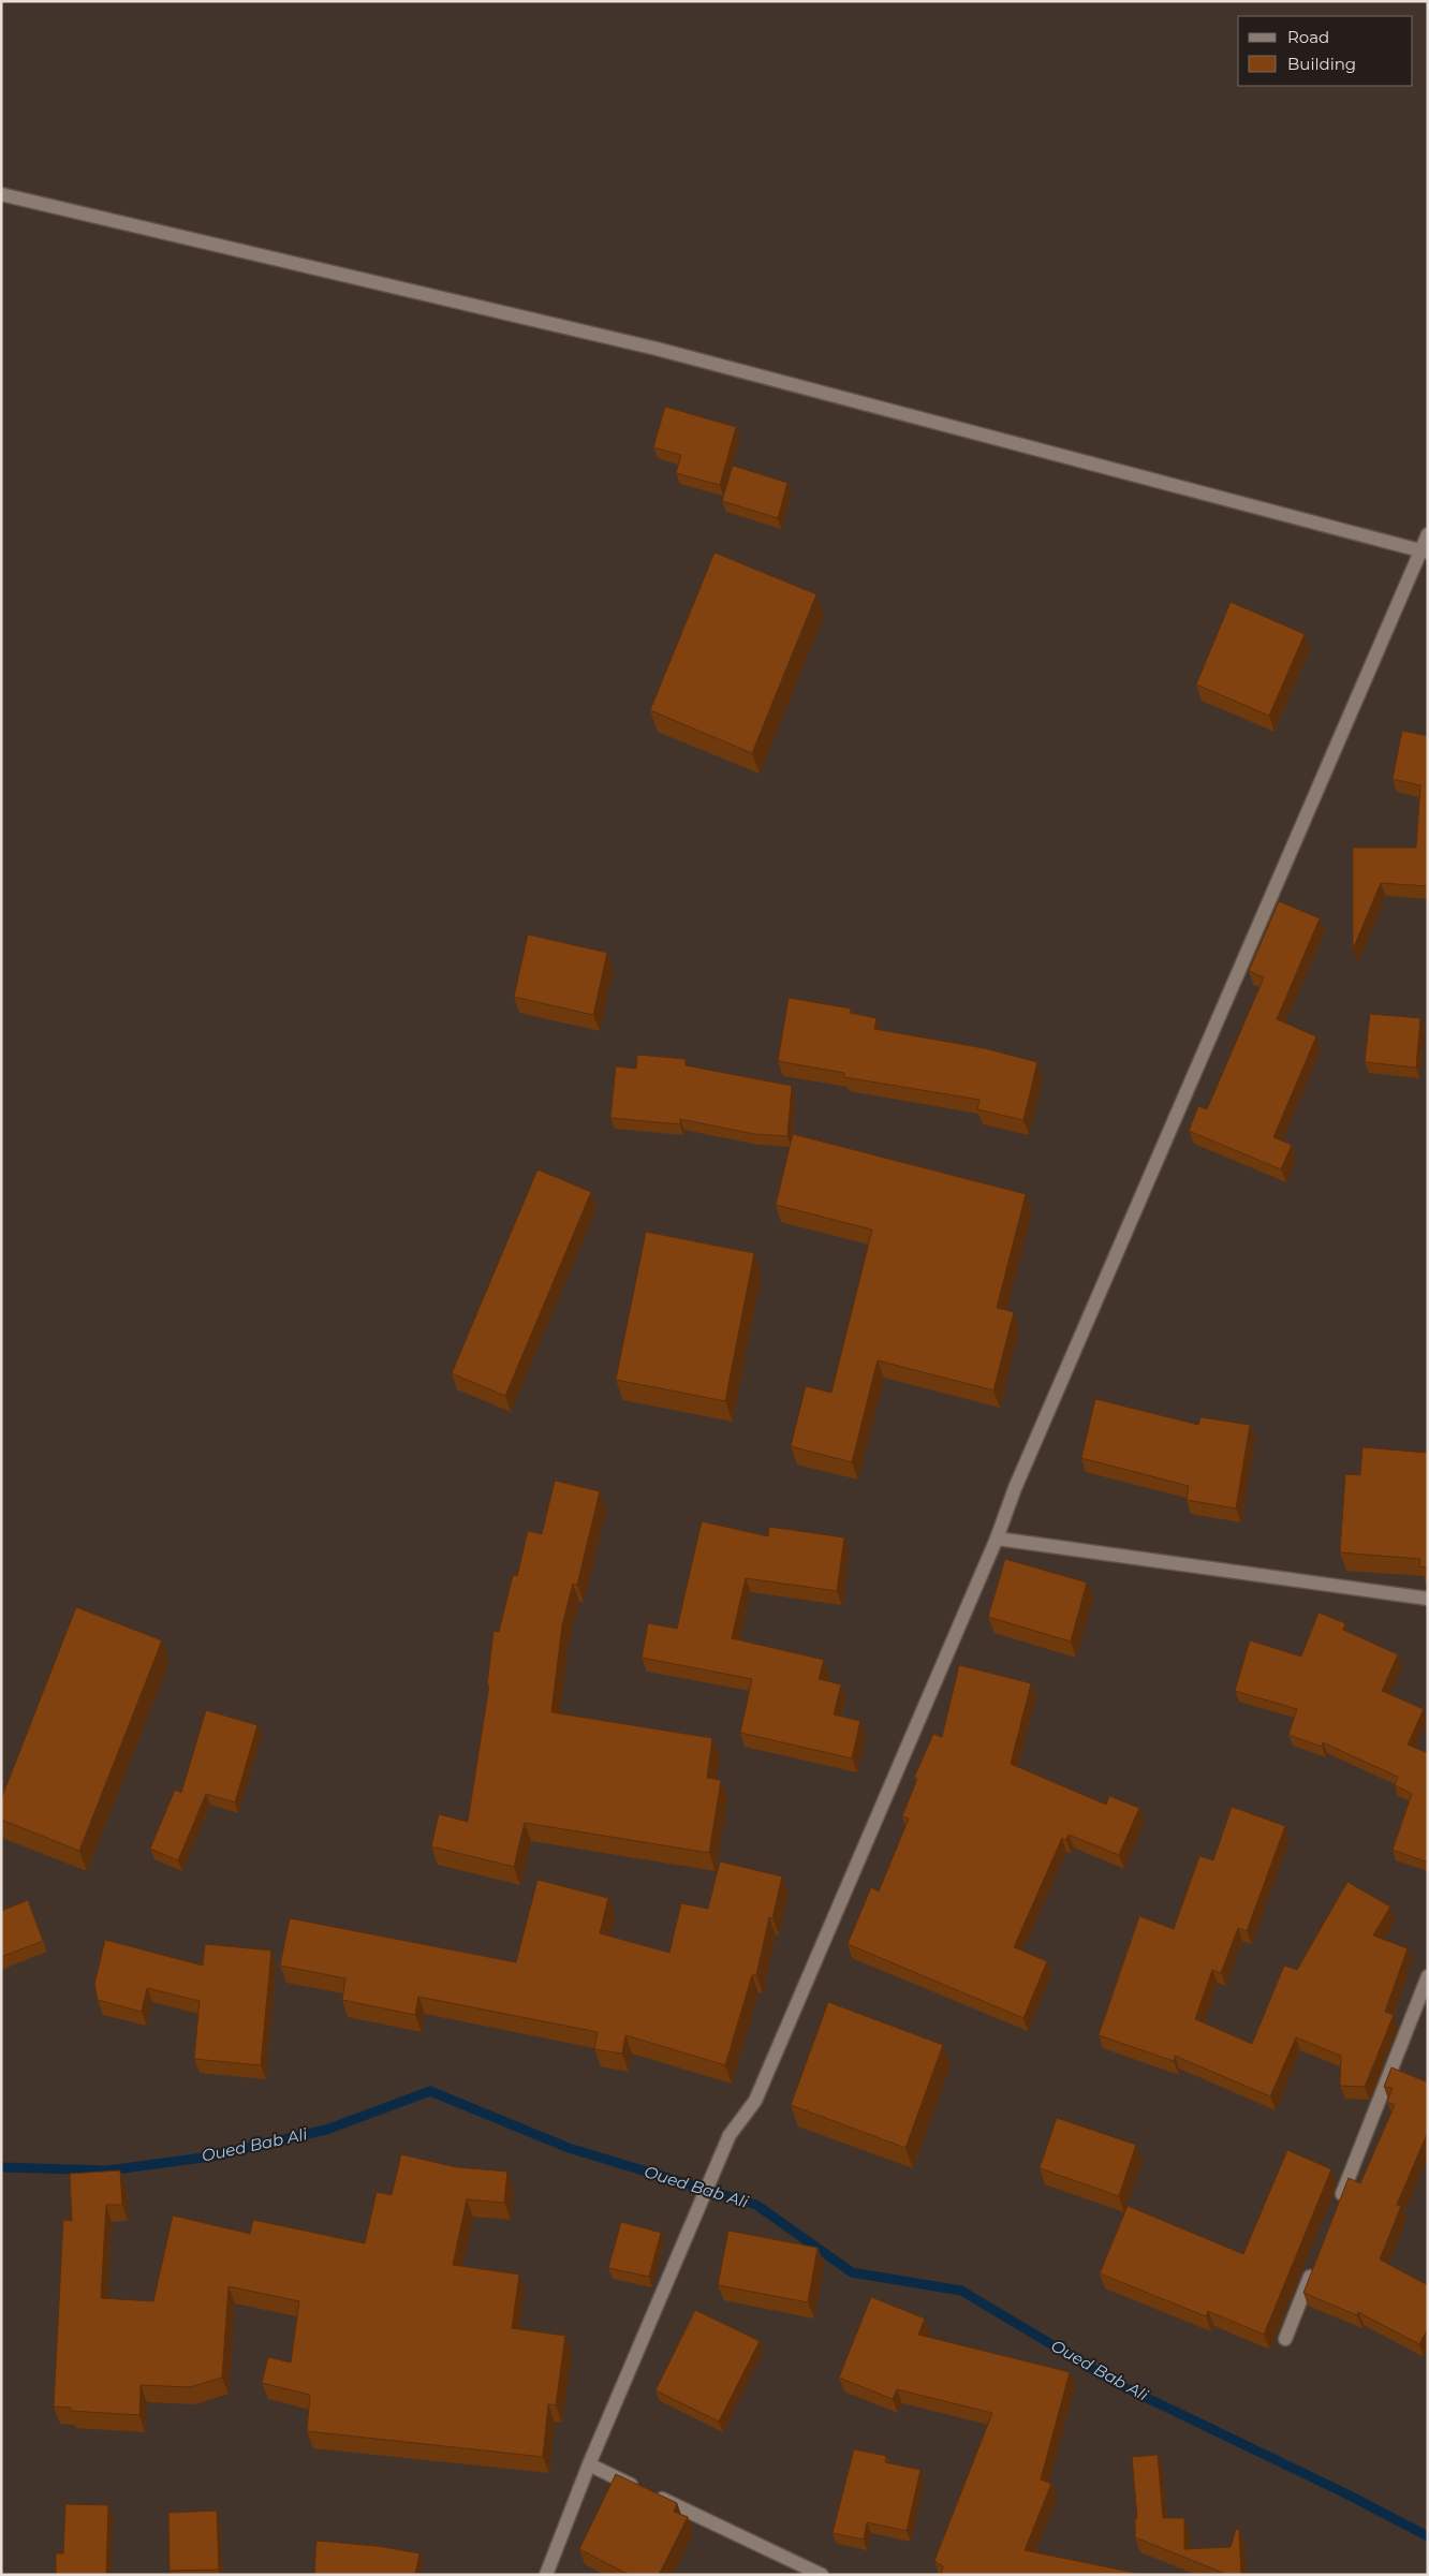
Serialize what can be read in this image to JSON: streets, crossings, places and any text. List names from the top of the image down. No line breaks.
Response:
{"water":["Oued Bab Ali"],"legend":["Road","Building"]}
